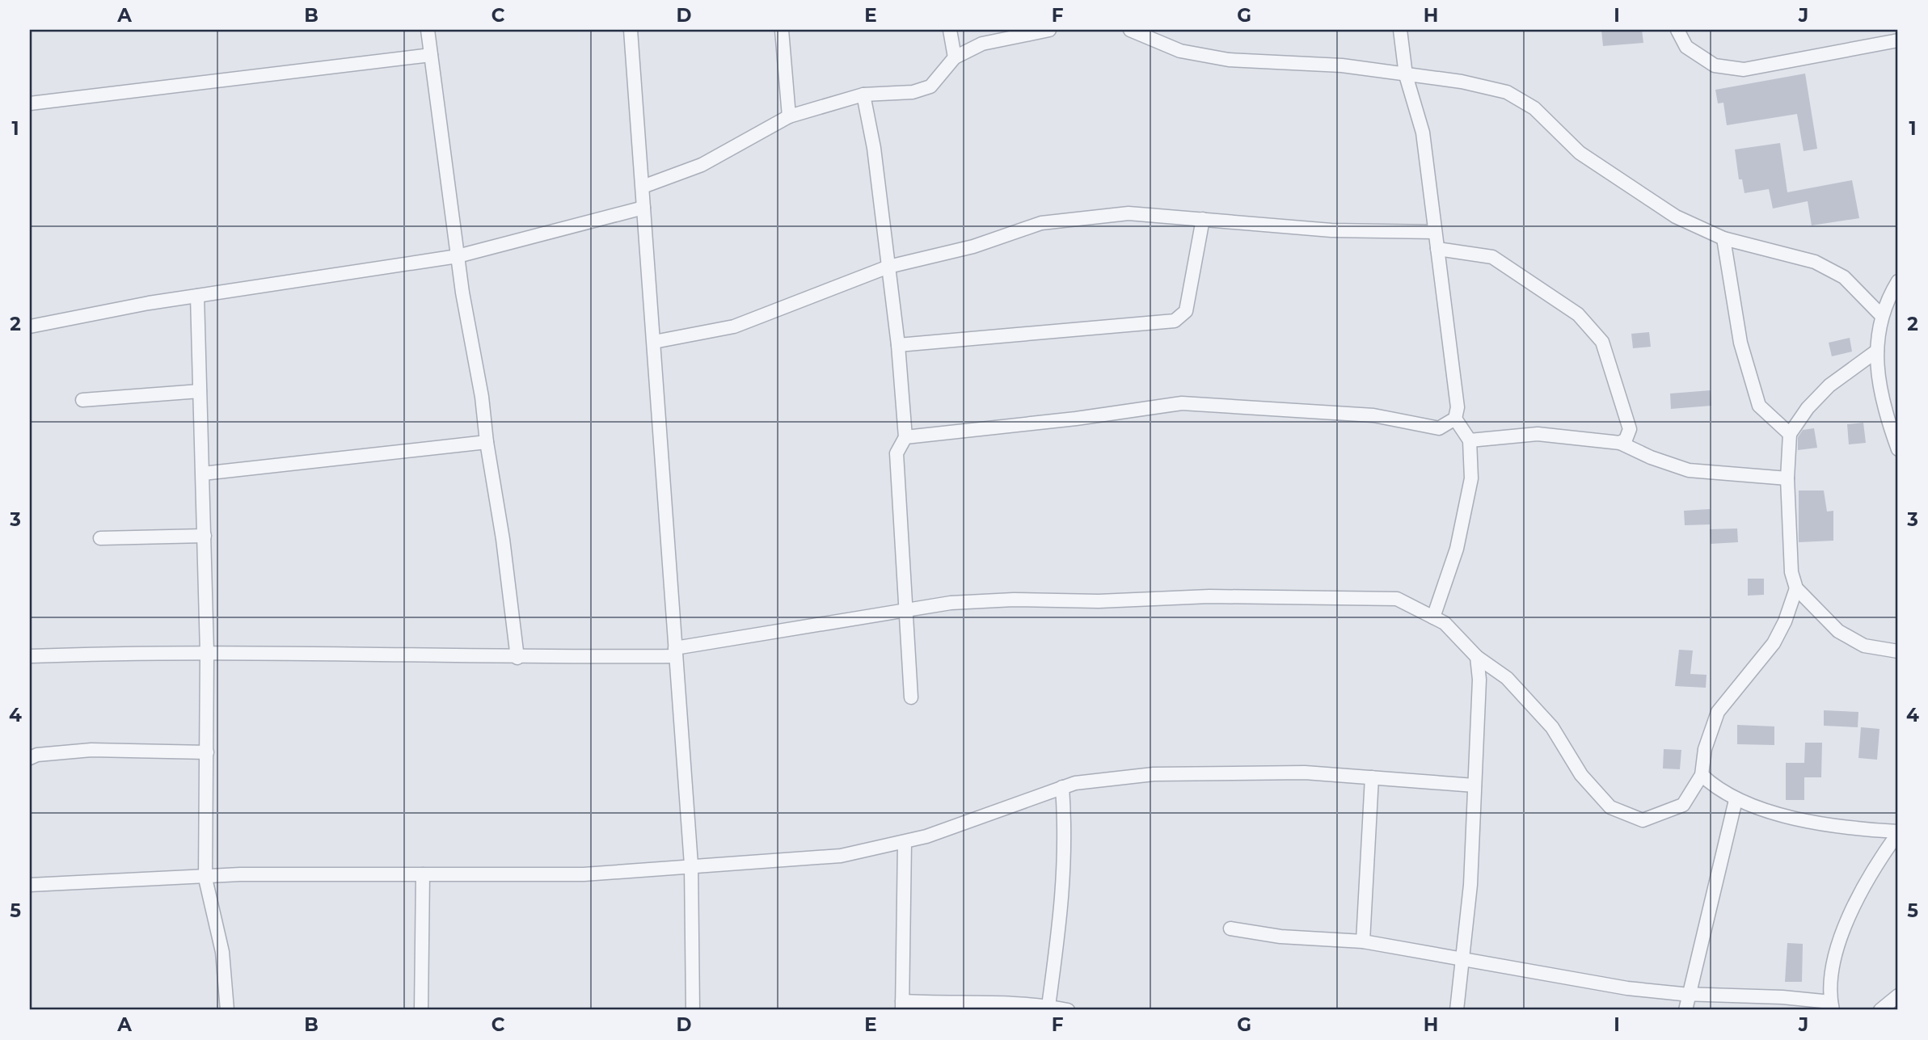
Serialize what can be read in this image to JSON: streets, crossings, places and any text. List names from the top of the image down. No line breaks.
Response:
{"grid":{"columns":["A","B","C","D","E","F","G","H","I","J"],"rows":["1","2","3","4","5"]}}
